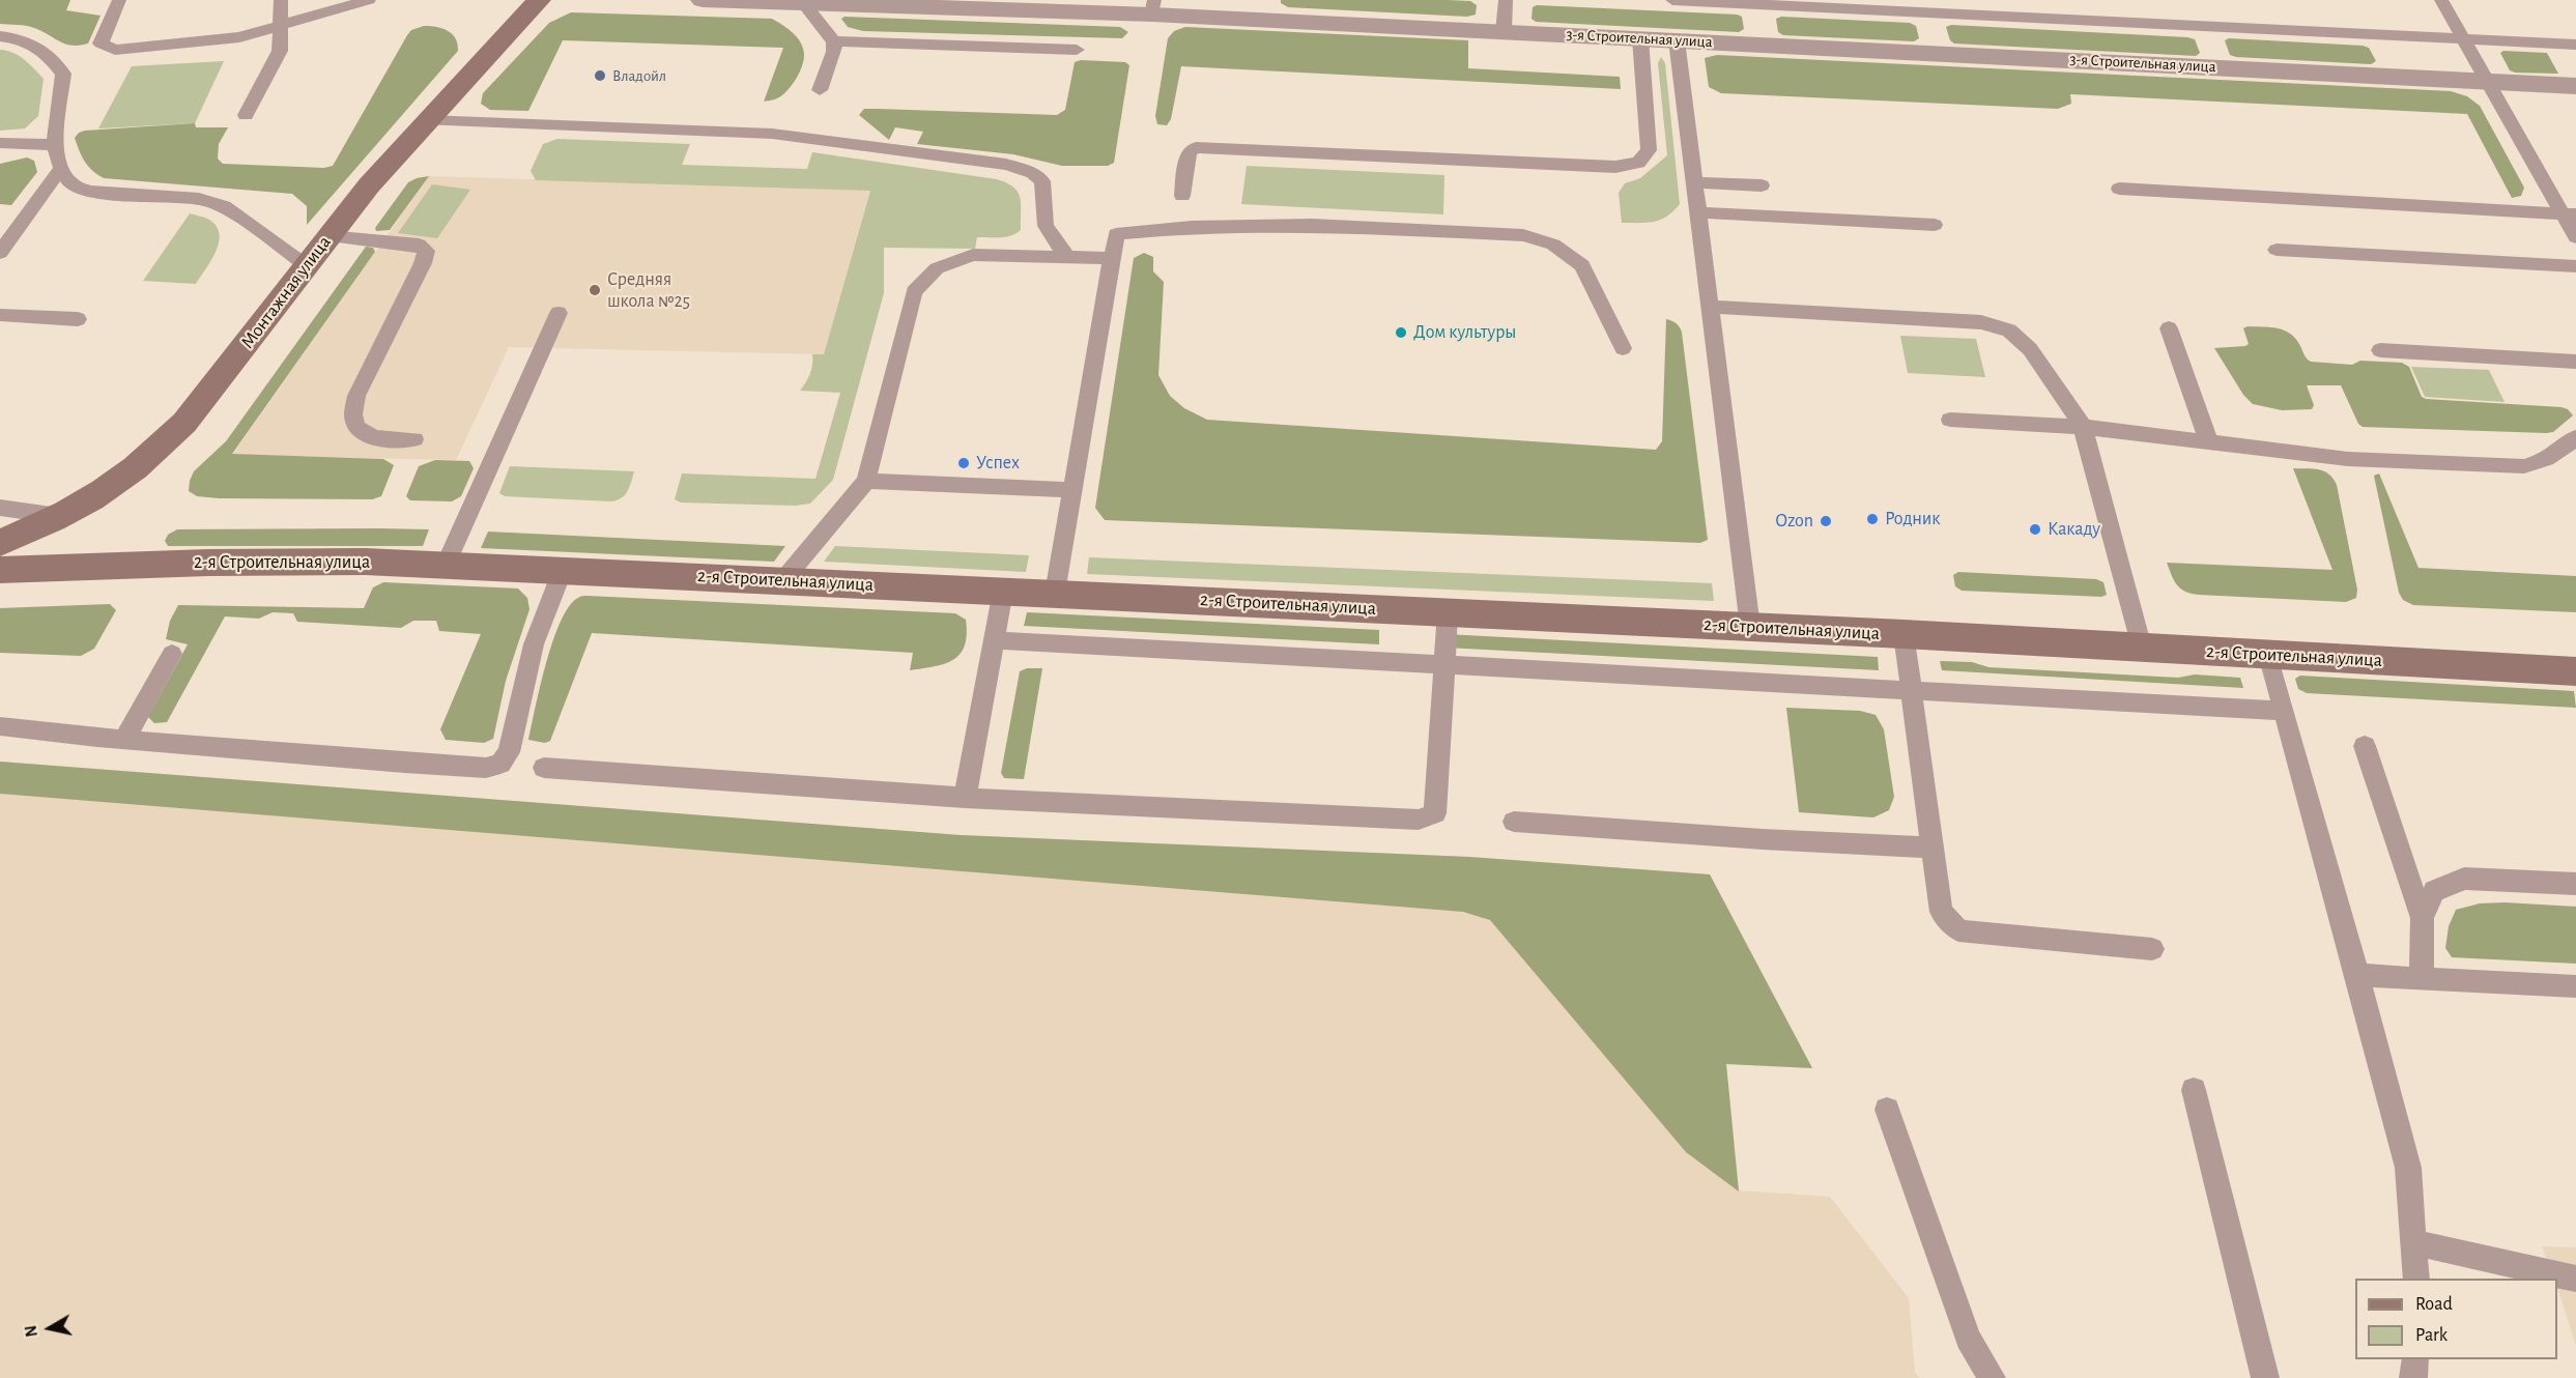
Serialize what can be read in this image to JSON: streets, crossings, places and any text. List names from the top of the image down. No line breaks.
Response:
{"streets":{"street":["3-я Строительная улица","Монтажная улица","2-я Строительная улица"]},"places":["Владойл","Средняя школа №25","Дом культуры","Успех","Родник","Ozon","Какаду"],"legend":["Road","Park"],"north":"left"}
